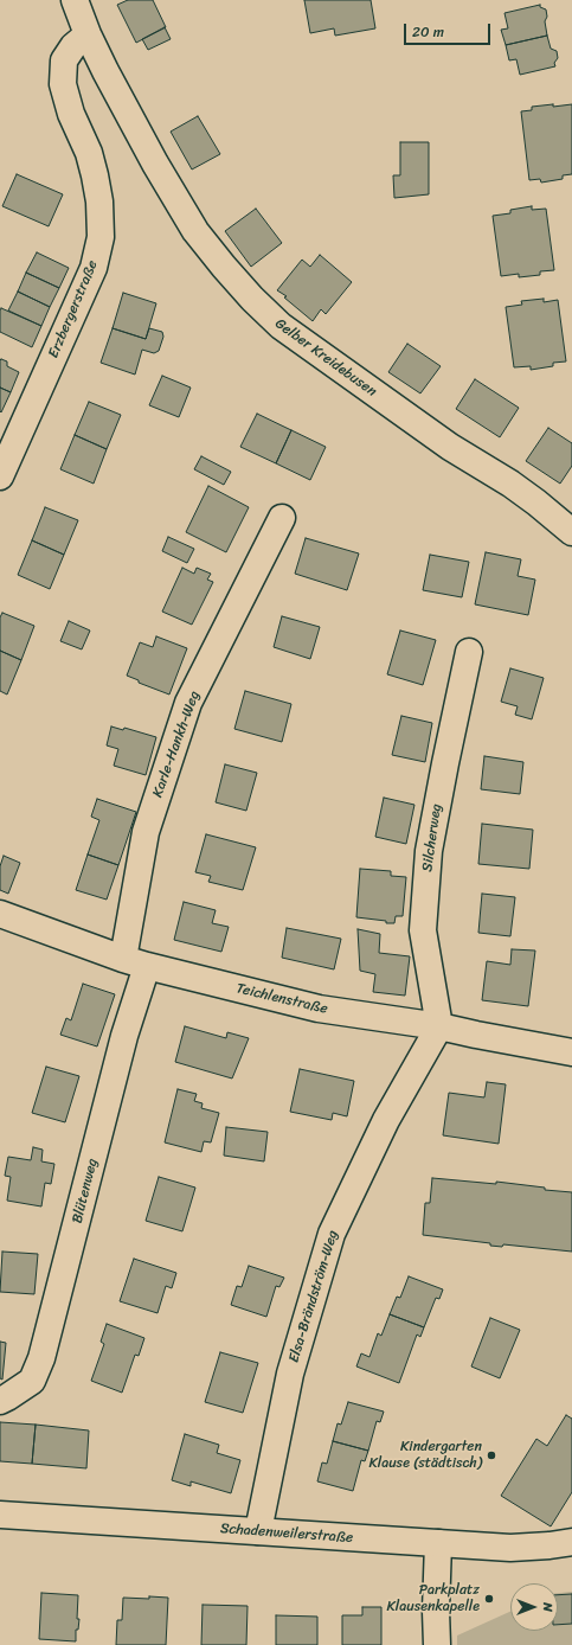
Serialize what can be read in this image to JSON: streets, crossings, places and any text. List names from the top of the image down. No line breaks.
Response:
{"streets":{"street":["Erzbergerstraße","Gelber Kreidebusen","Karle-Hankh-Weg","Silcherweg","Teichlenstraße","Blütenweg","Elsa-Brändström-Weg","Schadenweilerstraße"]},"crossings":[["Erzbergerstraße","Gelber Kreidebusen"],["Karle-Hankh-Weg","Teichlenstraße"],["Karle-Hankh-Weg","Blütenweg"],["Silcherweg","Teichlenstraße"],["Silcherweg","Elsa-Brändström-Weg"],["Teichlenstraße","Blütenweg"],["Teichlenstraße","Elsa-Brändström-Weg"],["Elsa-Brändström-Weg","Schadenweilerstraße"]],"places":["Kindergarten Klause (städtisch)","Parkplatz Klausenkapelle"],"scale_bar":"20 m","north":"right"}
